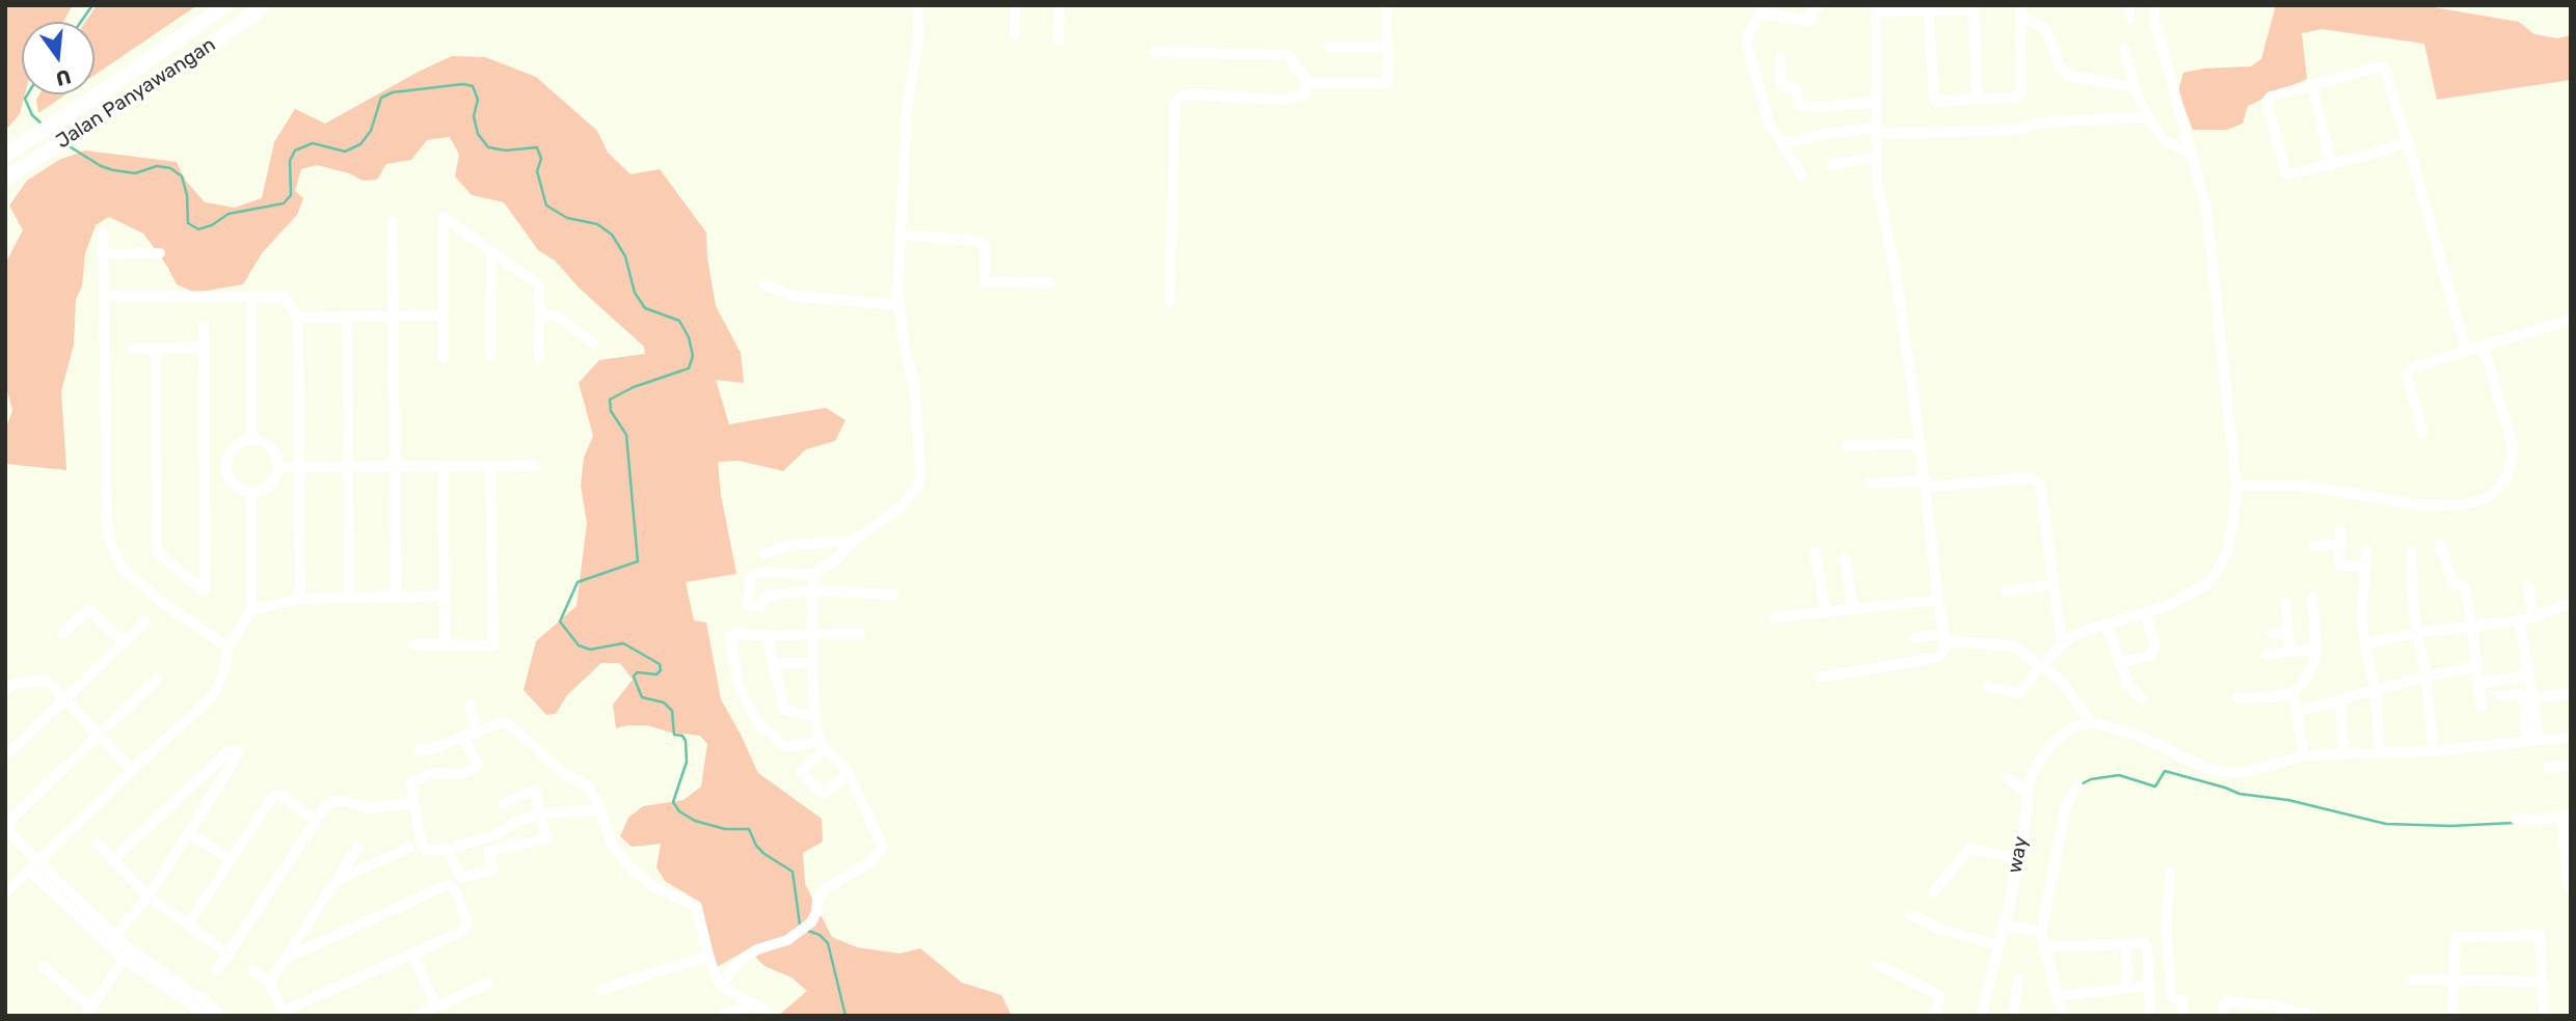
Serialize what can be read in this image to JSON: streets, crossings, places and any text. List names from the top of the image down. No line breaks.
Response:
{"streets":{"main road":["Jalan Panyawangan"],"street":["way"]},"north":"bottom"}
